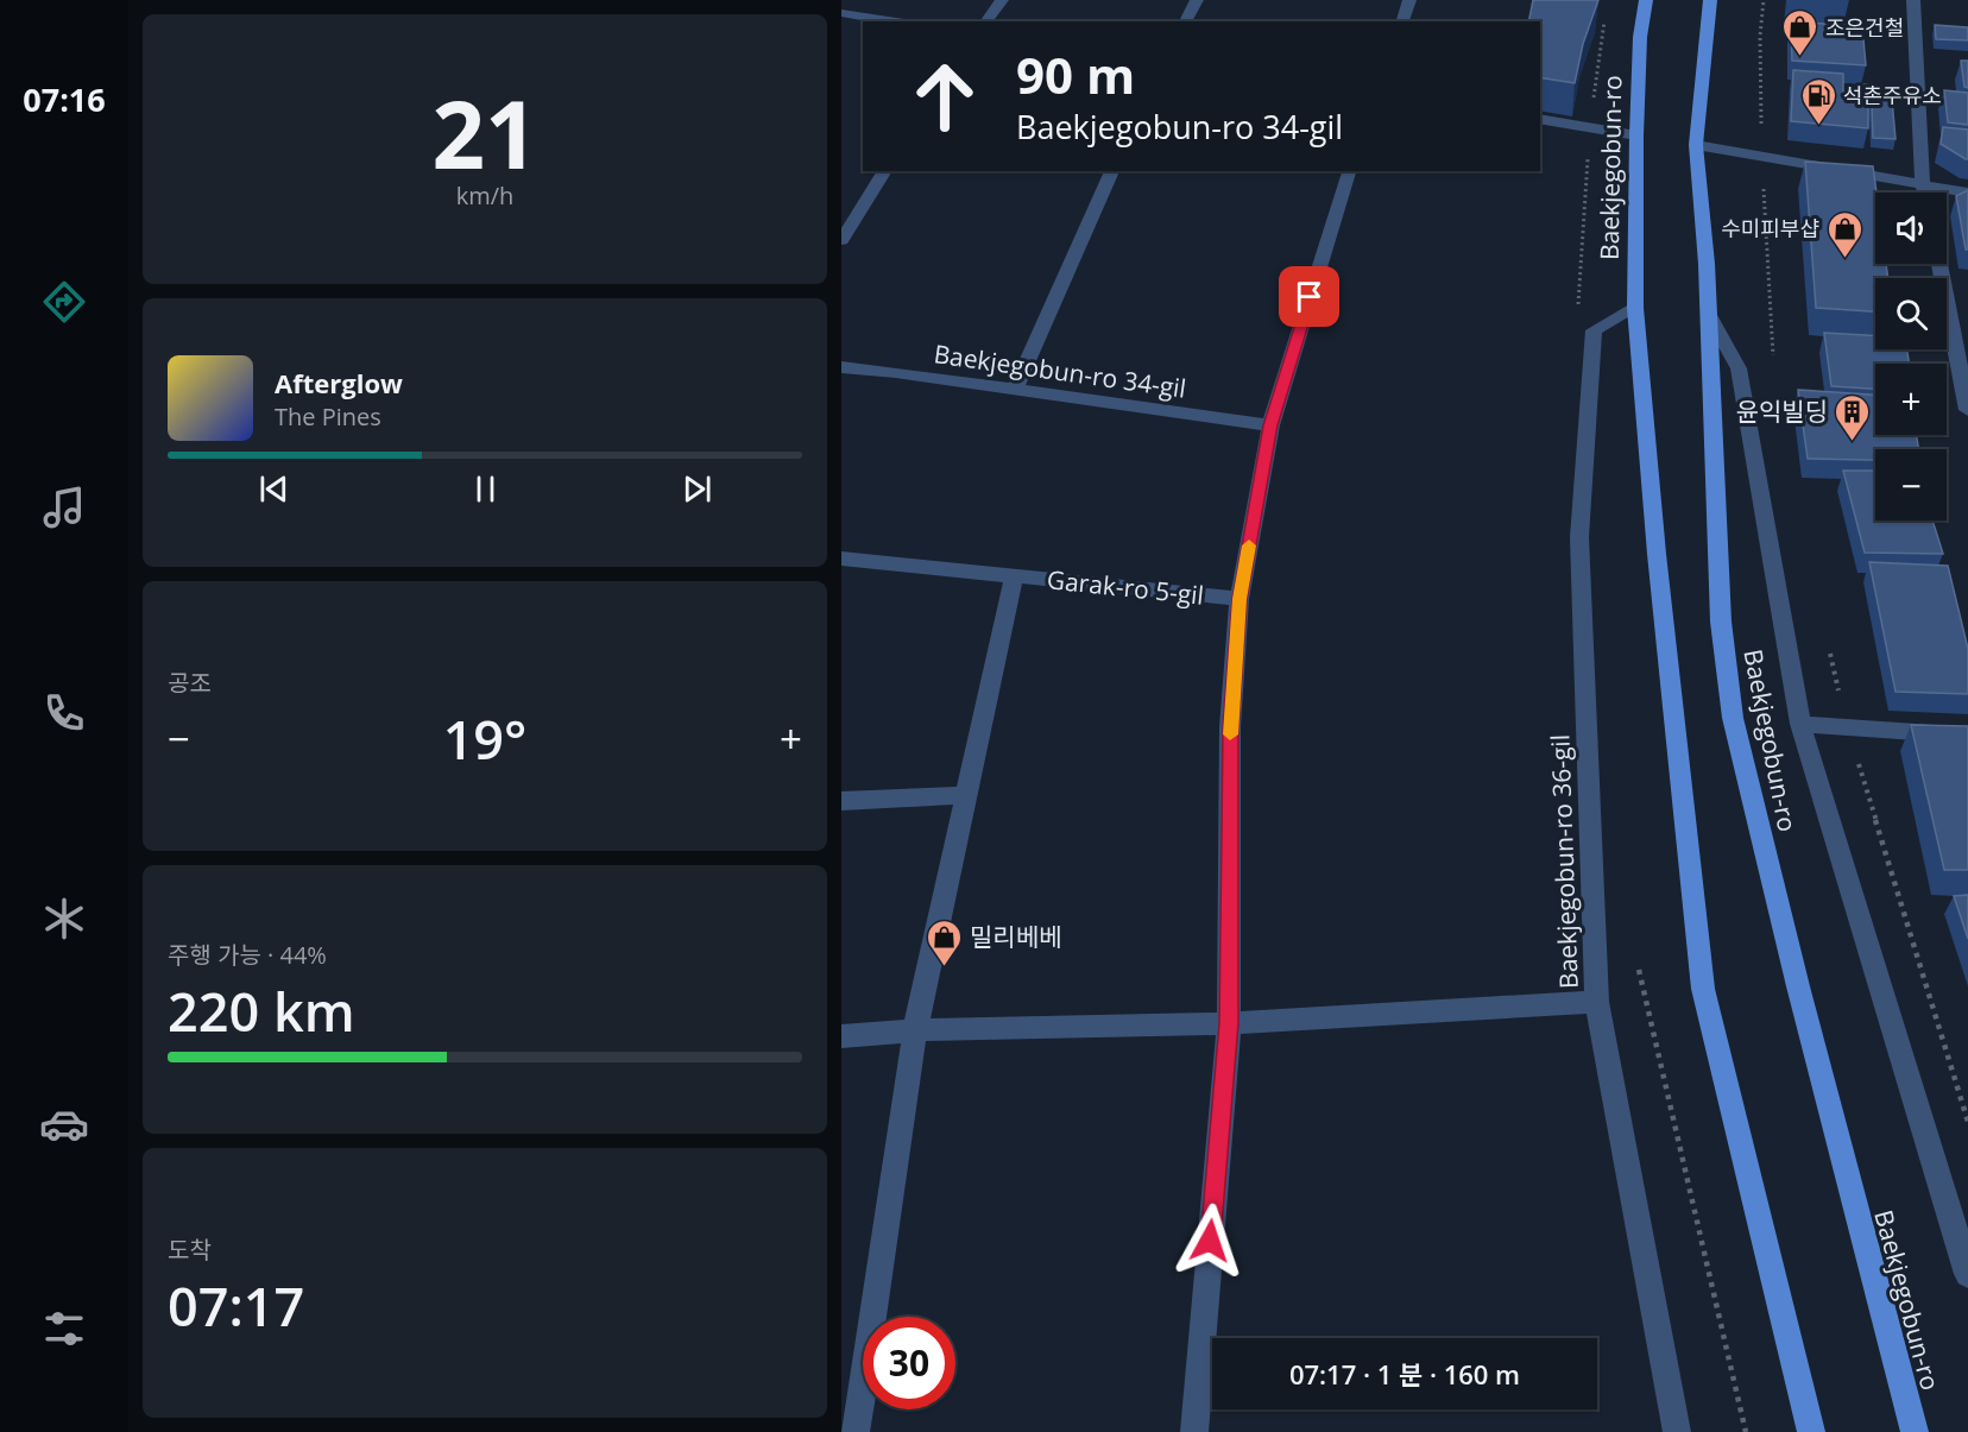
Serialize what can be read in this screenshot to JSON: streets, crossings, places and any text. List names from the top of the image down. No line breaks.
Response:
{"streets":{"main road":["Baekjegobun-ro"],"street":["Baekjegobun-ro 34-gil","Garak-ro 5-gil","Baekjegobun-ro 36-gil"]},"crossings":[["Baekjegobun-ro","Baekjegobun-ro 36-gil"]],"places":{"shop":["조은건철","수미피부샵","밀리베베"],"fuel station":["석촌주유소"],"building":["윤익빌딩"]},"page":{"tabs":"07:16","tile":[["21","km/h"],"공조",["주행 가능 · 44%","220 km"],["도착","07:17"]],"turn":["90 m","Baekjegobun-ro 34-gil"],"map_buttons":["+","−"],"song":["Afterglow","The Pines"],"heat":["−","19°","+"],"limit":"30","trip":"07:17 · 1 분 · 160 m"}}
